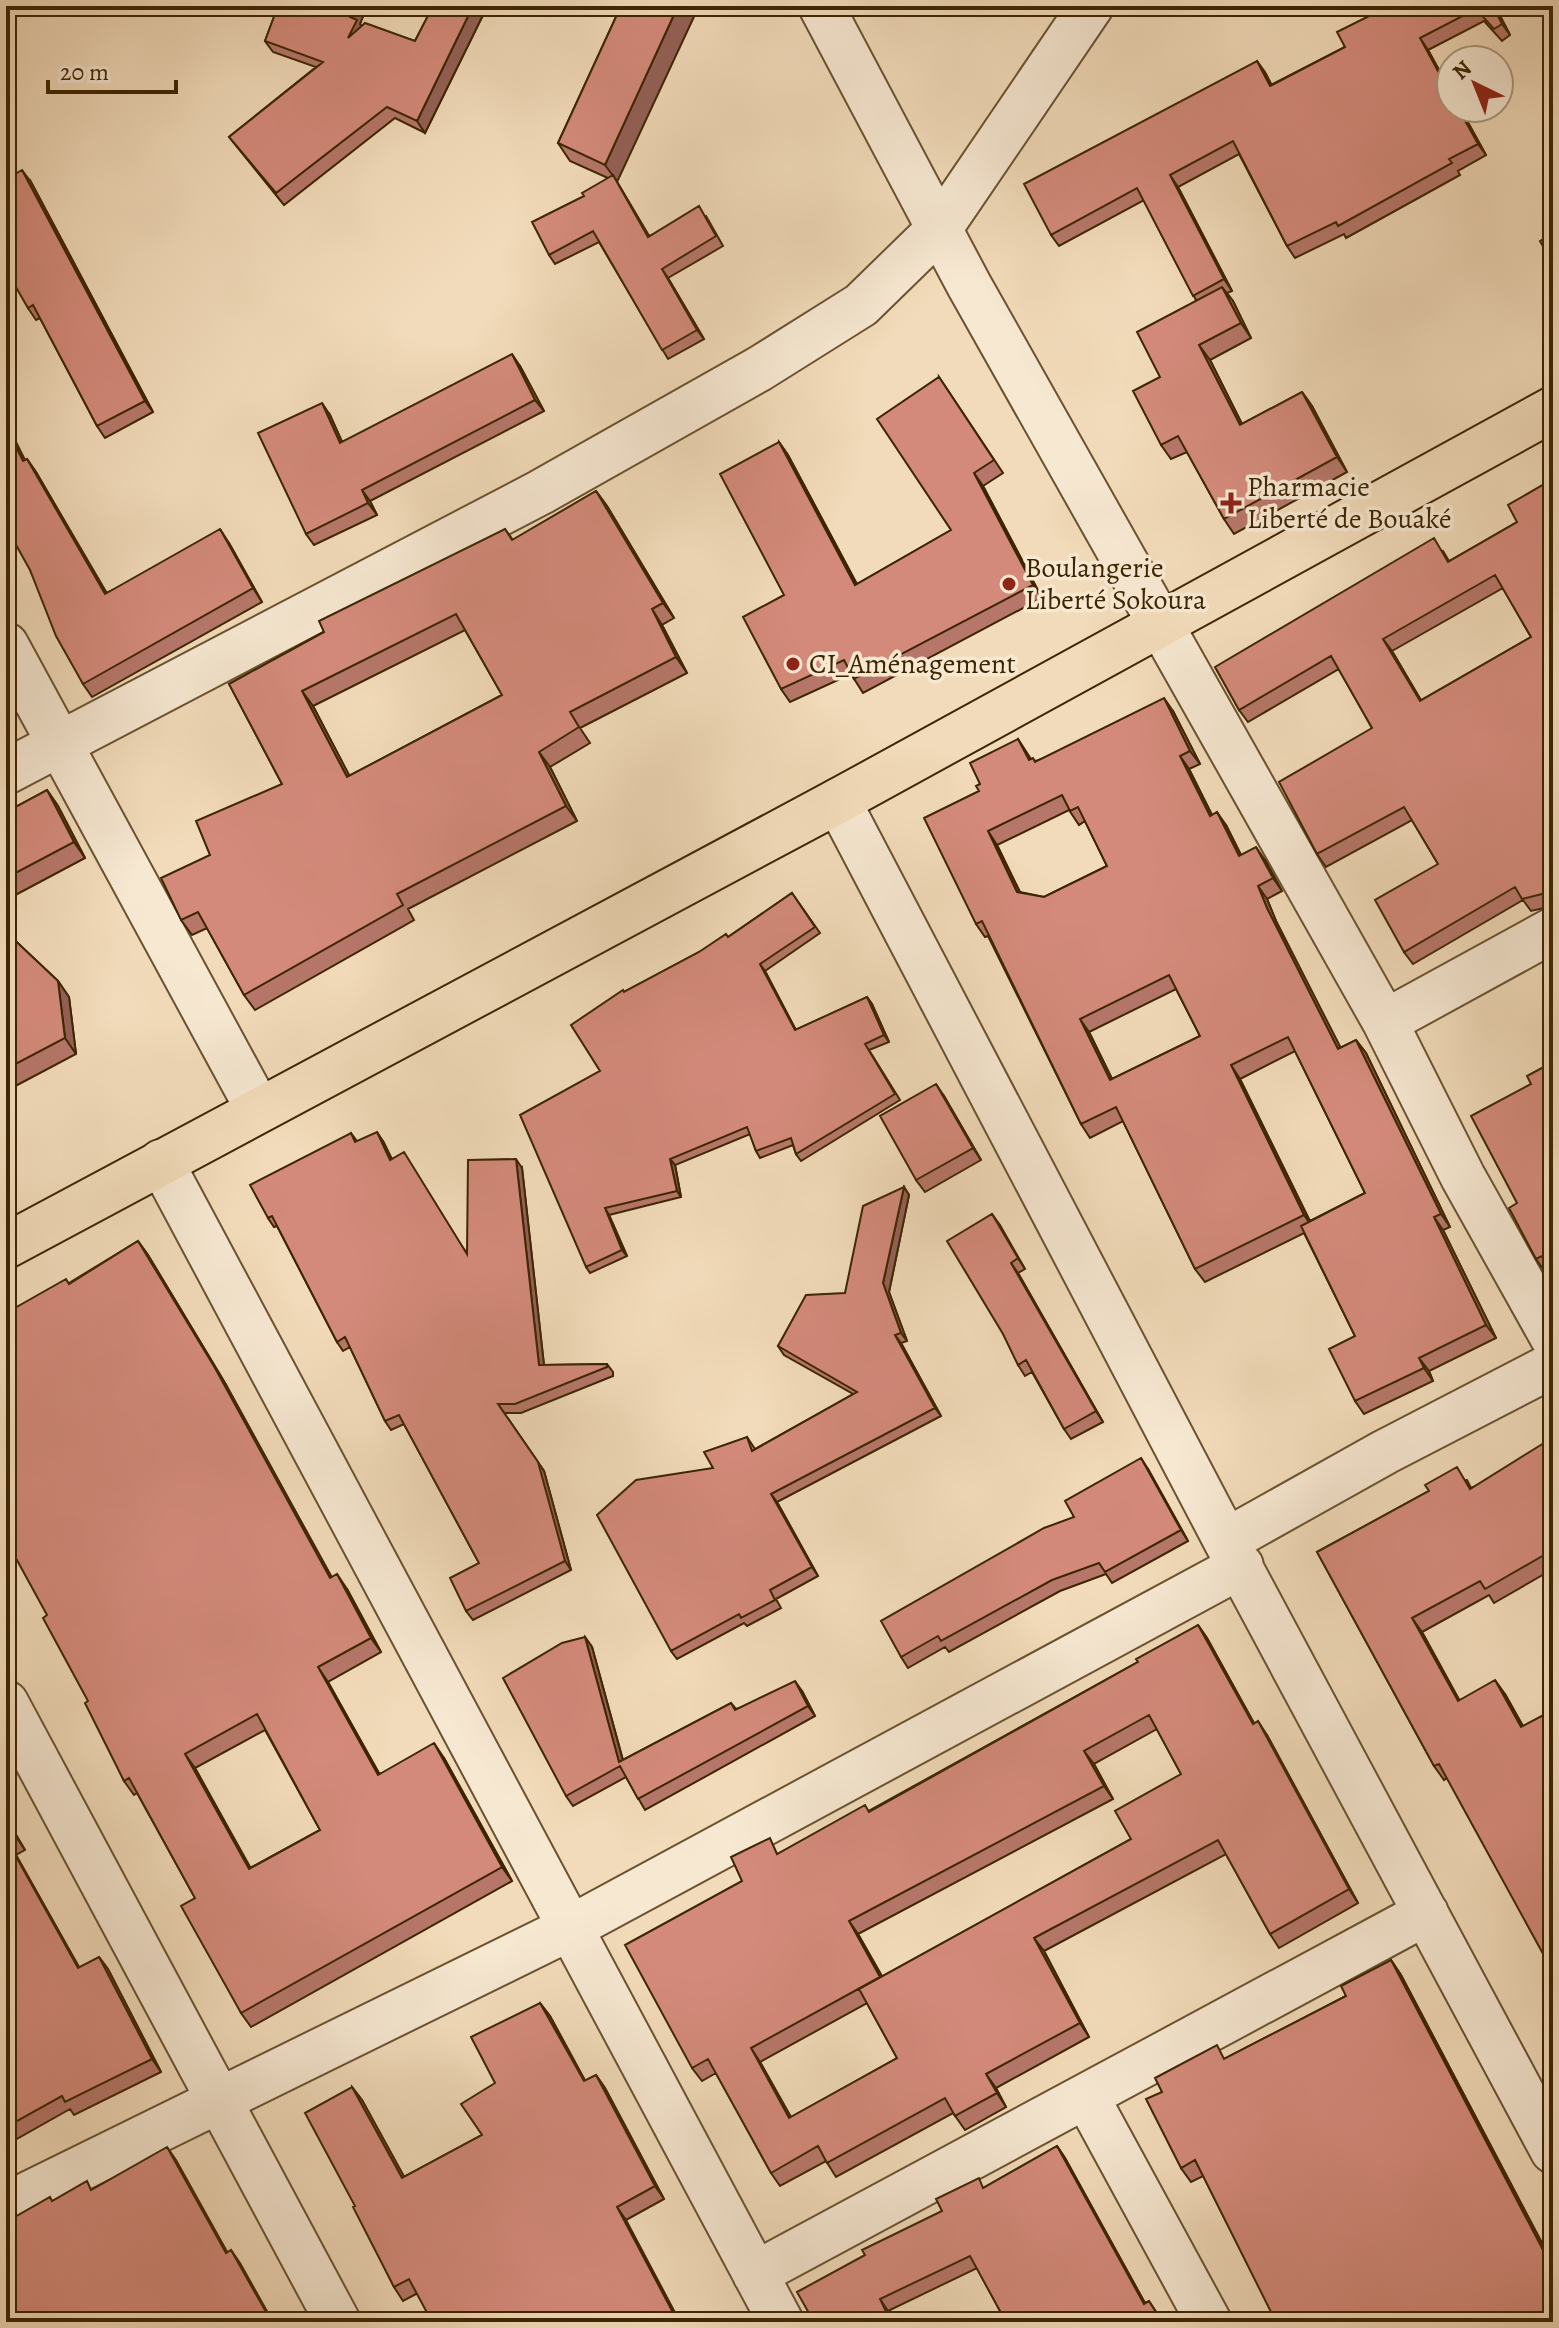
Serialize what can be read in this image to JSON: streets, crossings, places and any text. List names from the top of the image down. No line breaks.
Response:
{"places":{"health":["Pharmacie Liberté de Bouaké"],"other":["Boulangerie Liberté Sokoura","CI_Aménagement"]},"scale_bar":"20 m","north":"top left"}
